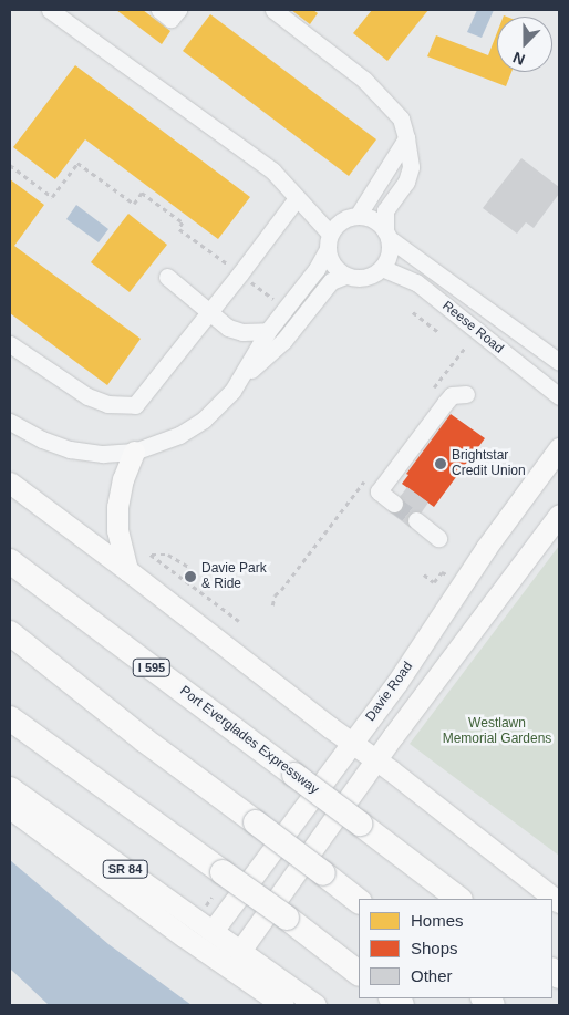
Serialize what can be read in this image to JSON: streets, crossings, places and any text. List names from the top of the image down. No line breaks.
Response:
{"streets":{"highway":["I 595","Port Everglades Expressway"],"main road":["Davie Road","SR 84"],"street":["Reese Road"]},"crossings":[["Davie Road","SR 84"]],"parks":["Westlawn Memorial Gardens"],"places":["Brightstar Credit Union","Davie Park & Ride"],"legend":["Homes","Shops","Other"],"north":"bottom"}
